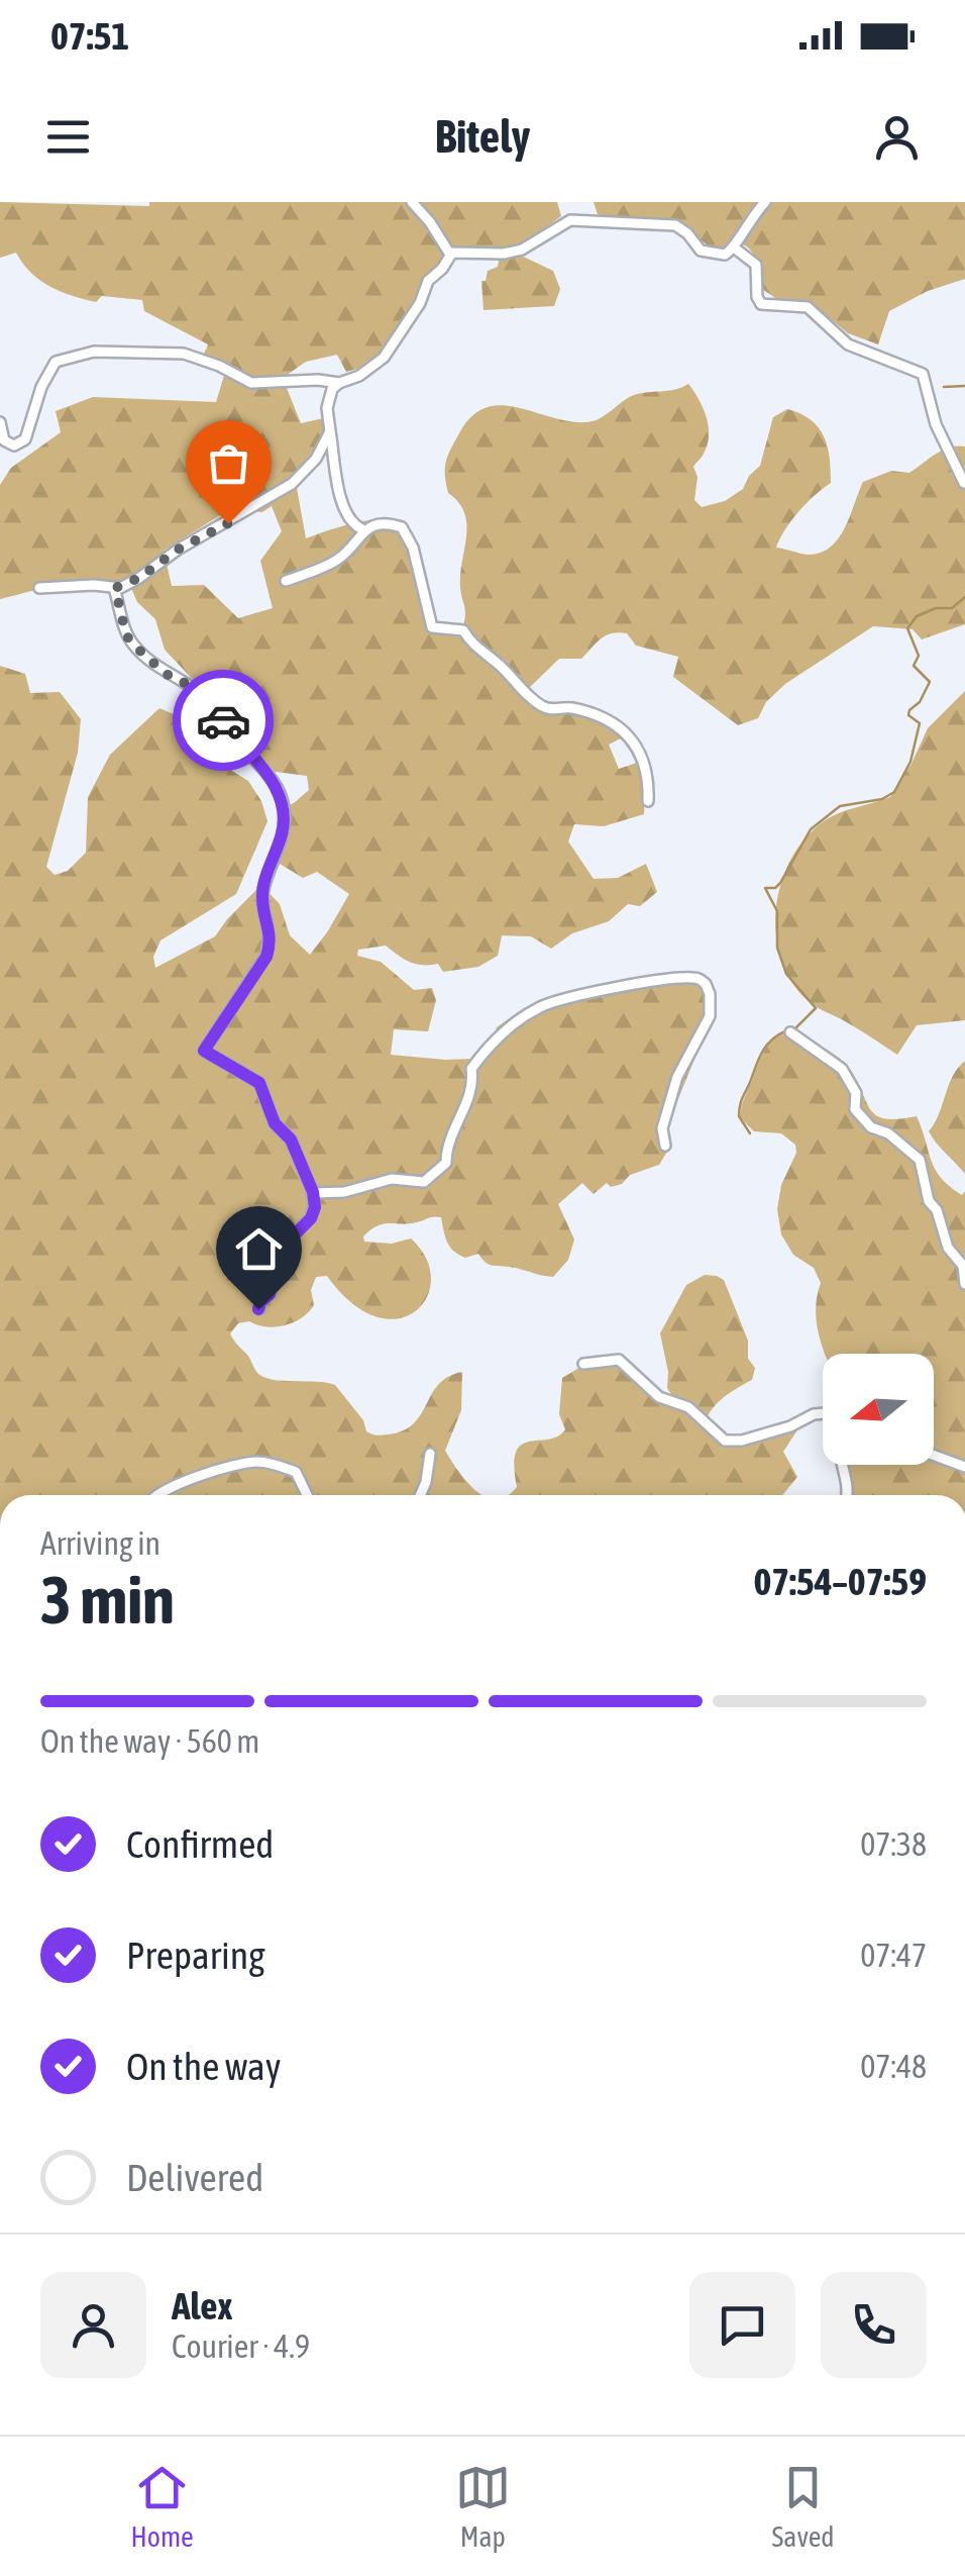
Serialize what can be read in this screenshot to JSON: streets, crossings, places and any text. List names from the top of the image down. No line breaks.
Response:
{"north":"left","page":{"status":"07:51","header":"Bitely","heading":["3 min","Arriving in","07:54–07:59"],"panel":["Alex","Courier · 4.9"],"bar":"On the way · 560 m","list":[["Confirmed","07:38"],["Preparing","07:47"],["On the way","07:48"],"Delivered"],"tabs":["Home","Map","Saved"]}}
